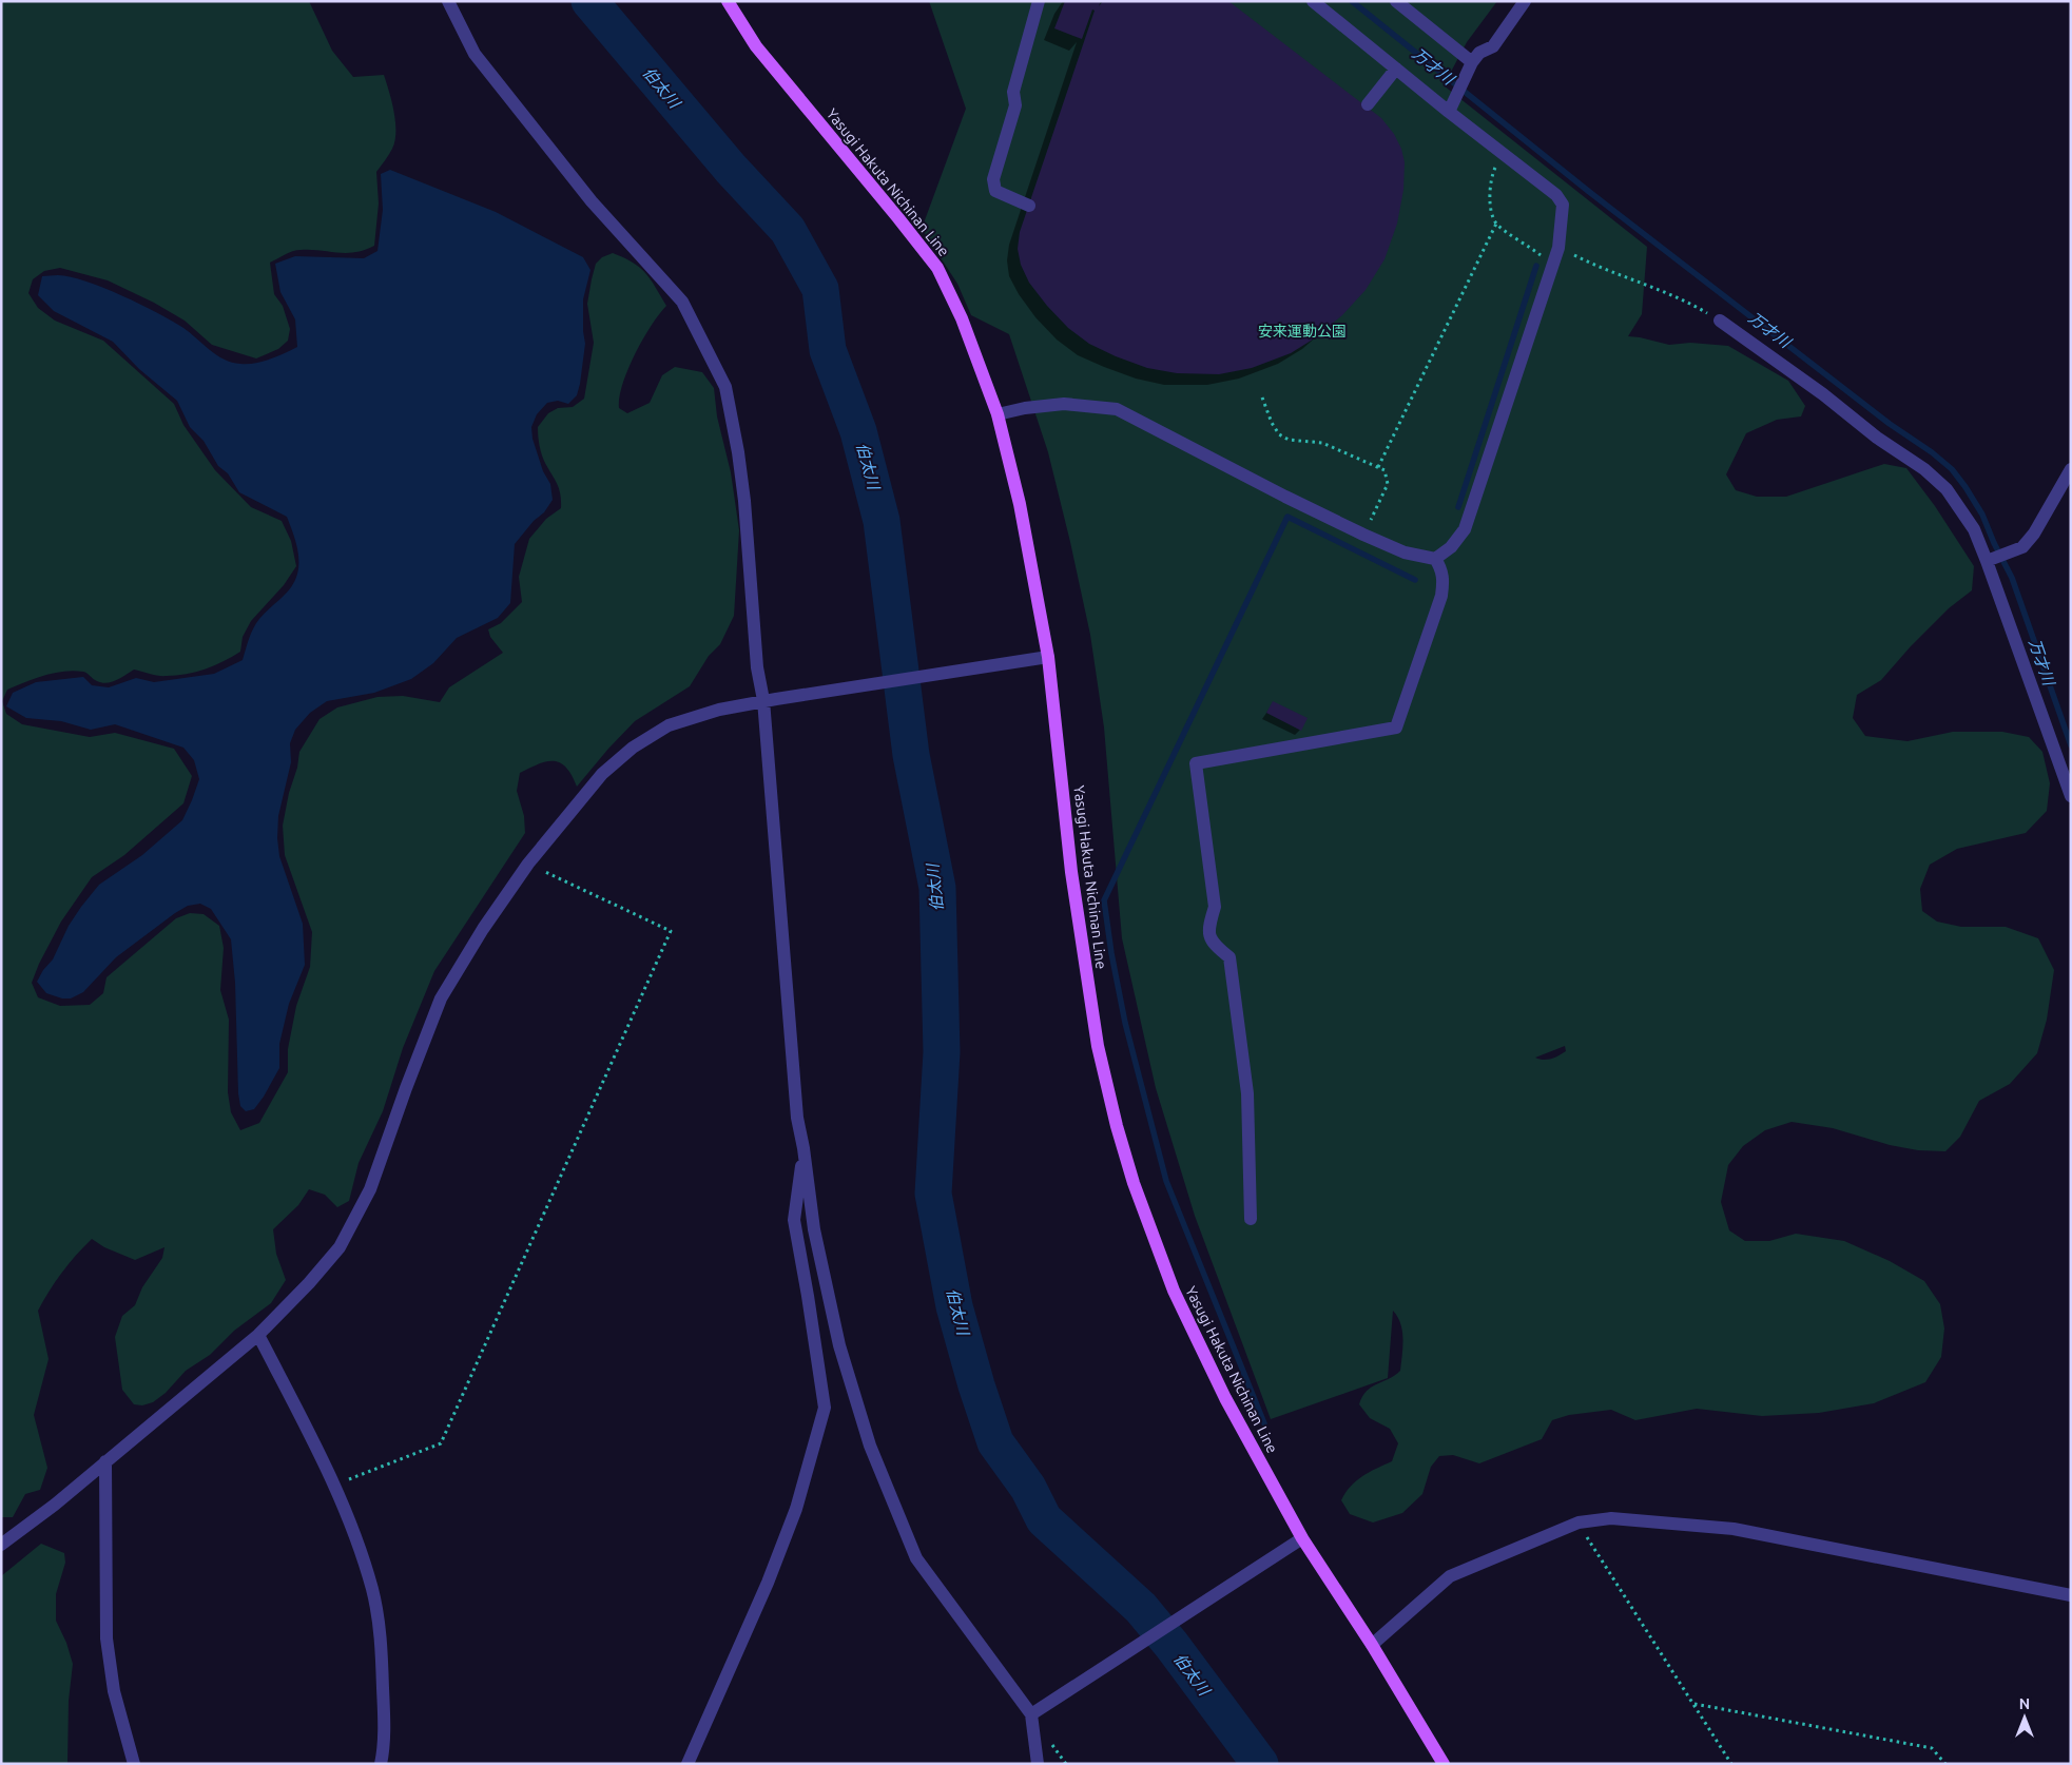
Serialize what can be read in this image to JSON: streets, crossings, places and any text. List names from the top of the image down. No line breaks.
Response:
{"streets":{"main road":["Yasugi Hakuta Nichinan Line"]},"water":["万才川","伯太川"],"parks":["安来運動公園"],"north":"top"}
